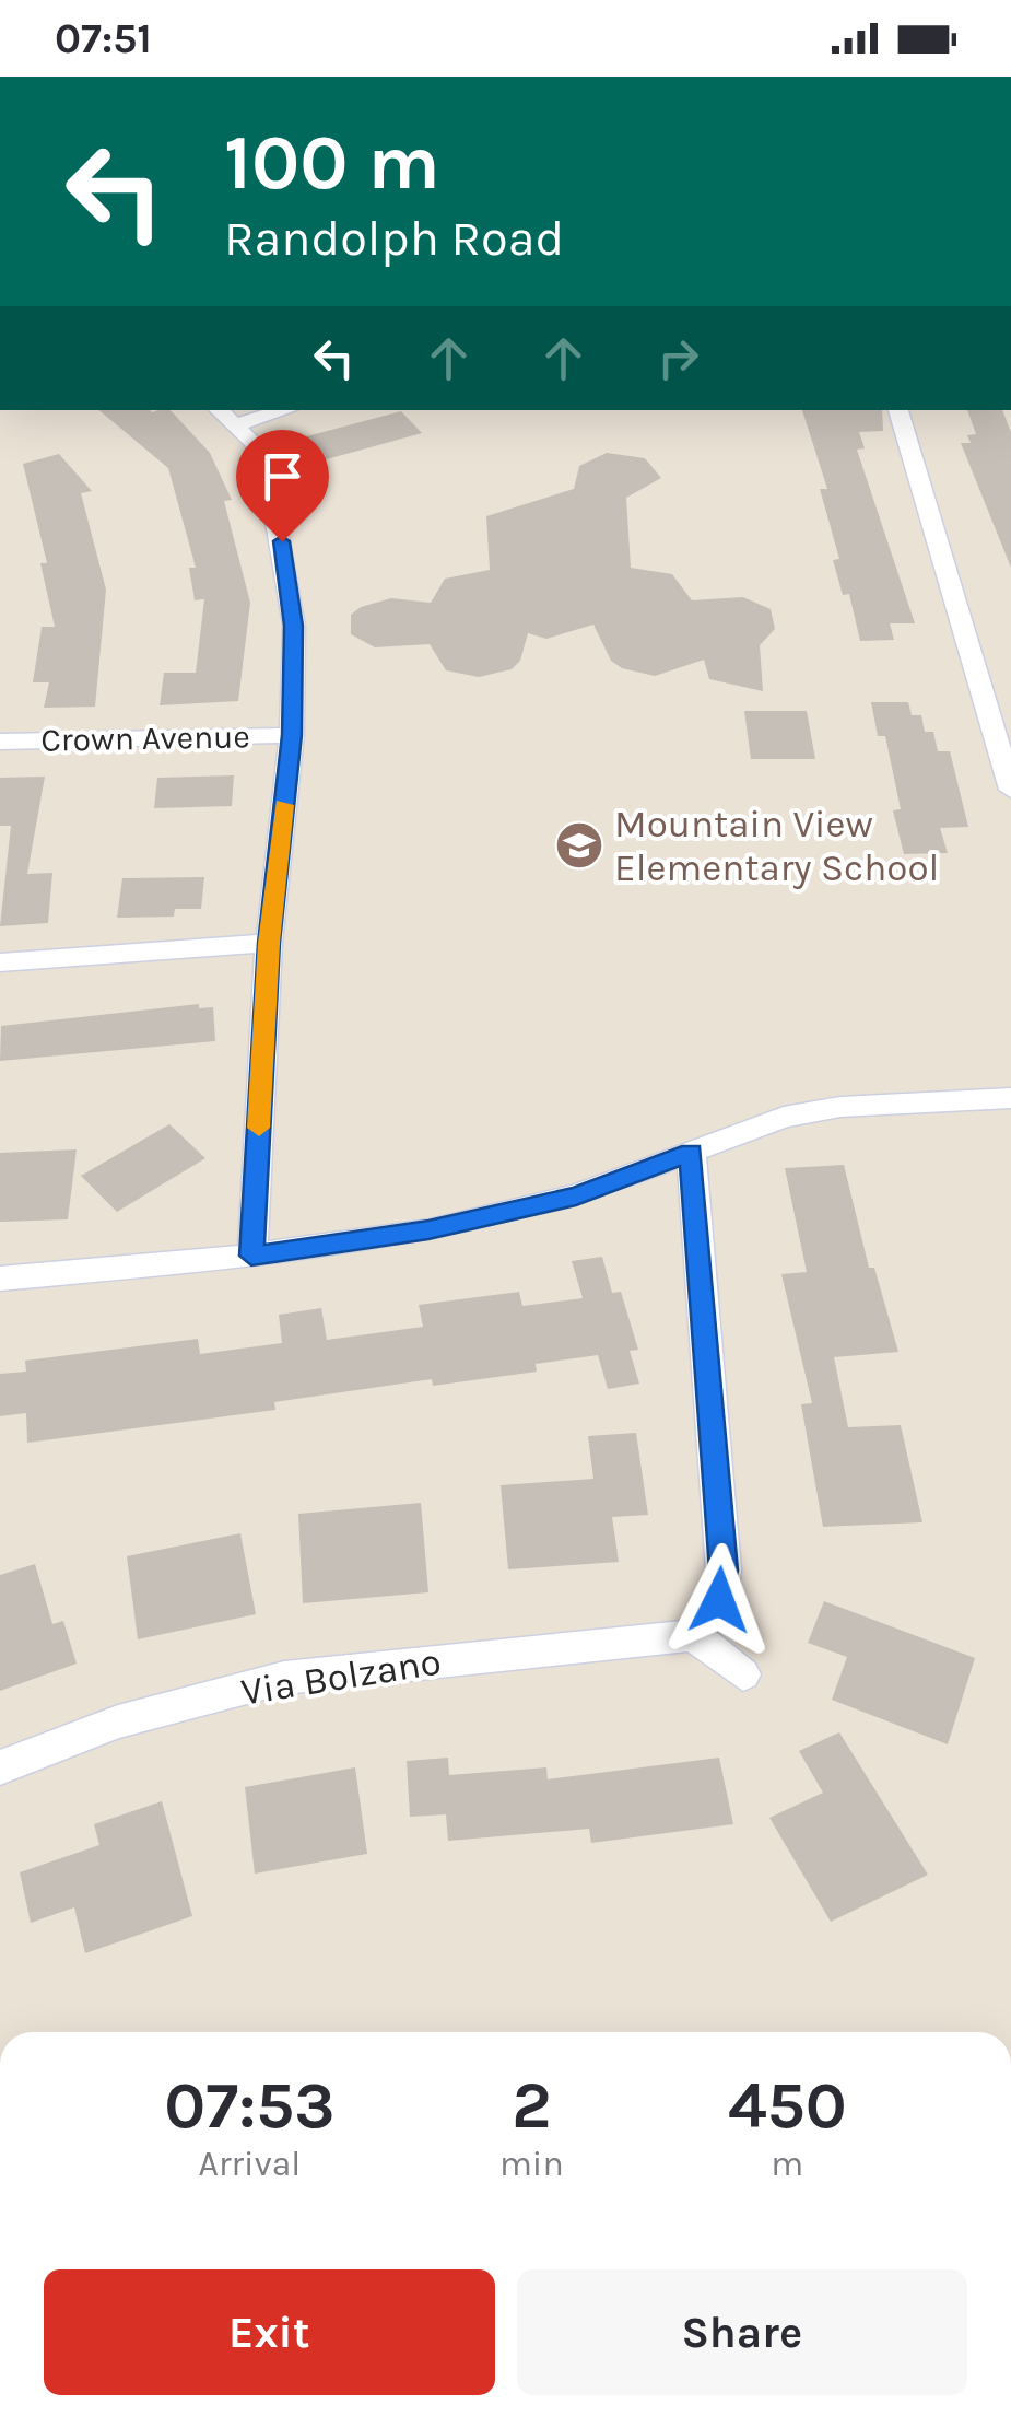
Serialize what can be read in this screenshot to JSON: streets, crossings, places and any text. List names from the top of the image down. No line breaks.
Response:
{"streets":{"street":["Crown Avenue","Via Bolzano"]},"places":{"school or university":["Mountain View Elementary School"]},"page":{"status":"07:51","turn":["100 m","Randolph Road"],"eta":["07:53","Arrival","2","min","450","m"],"buttons":["Exit","Share"]}}
